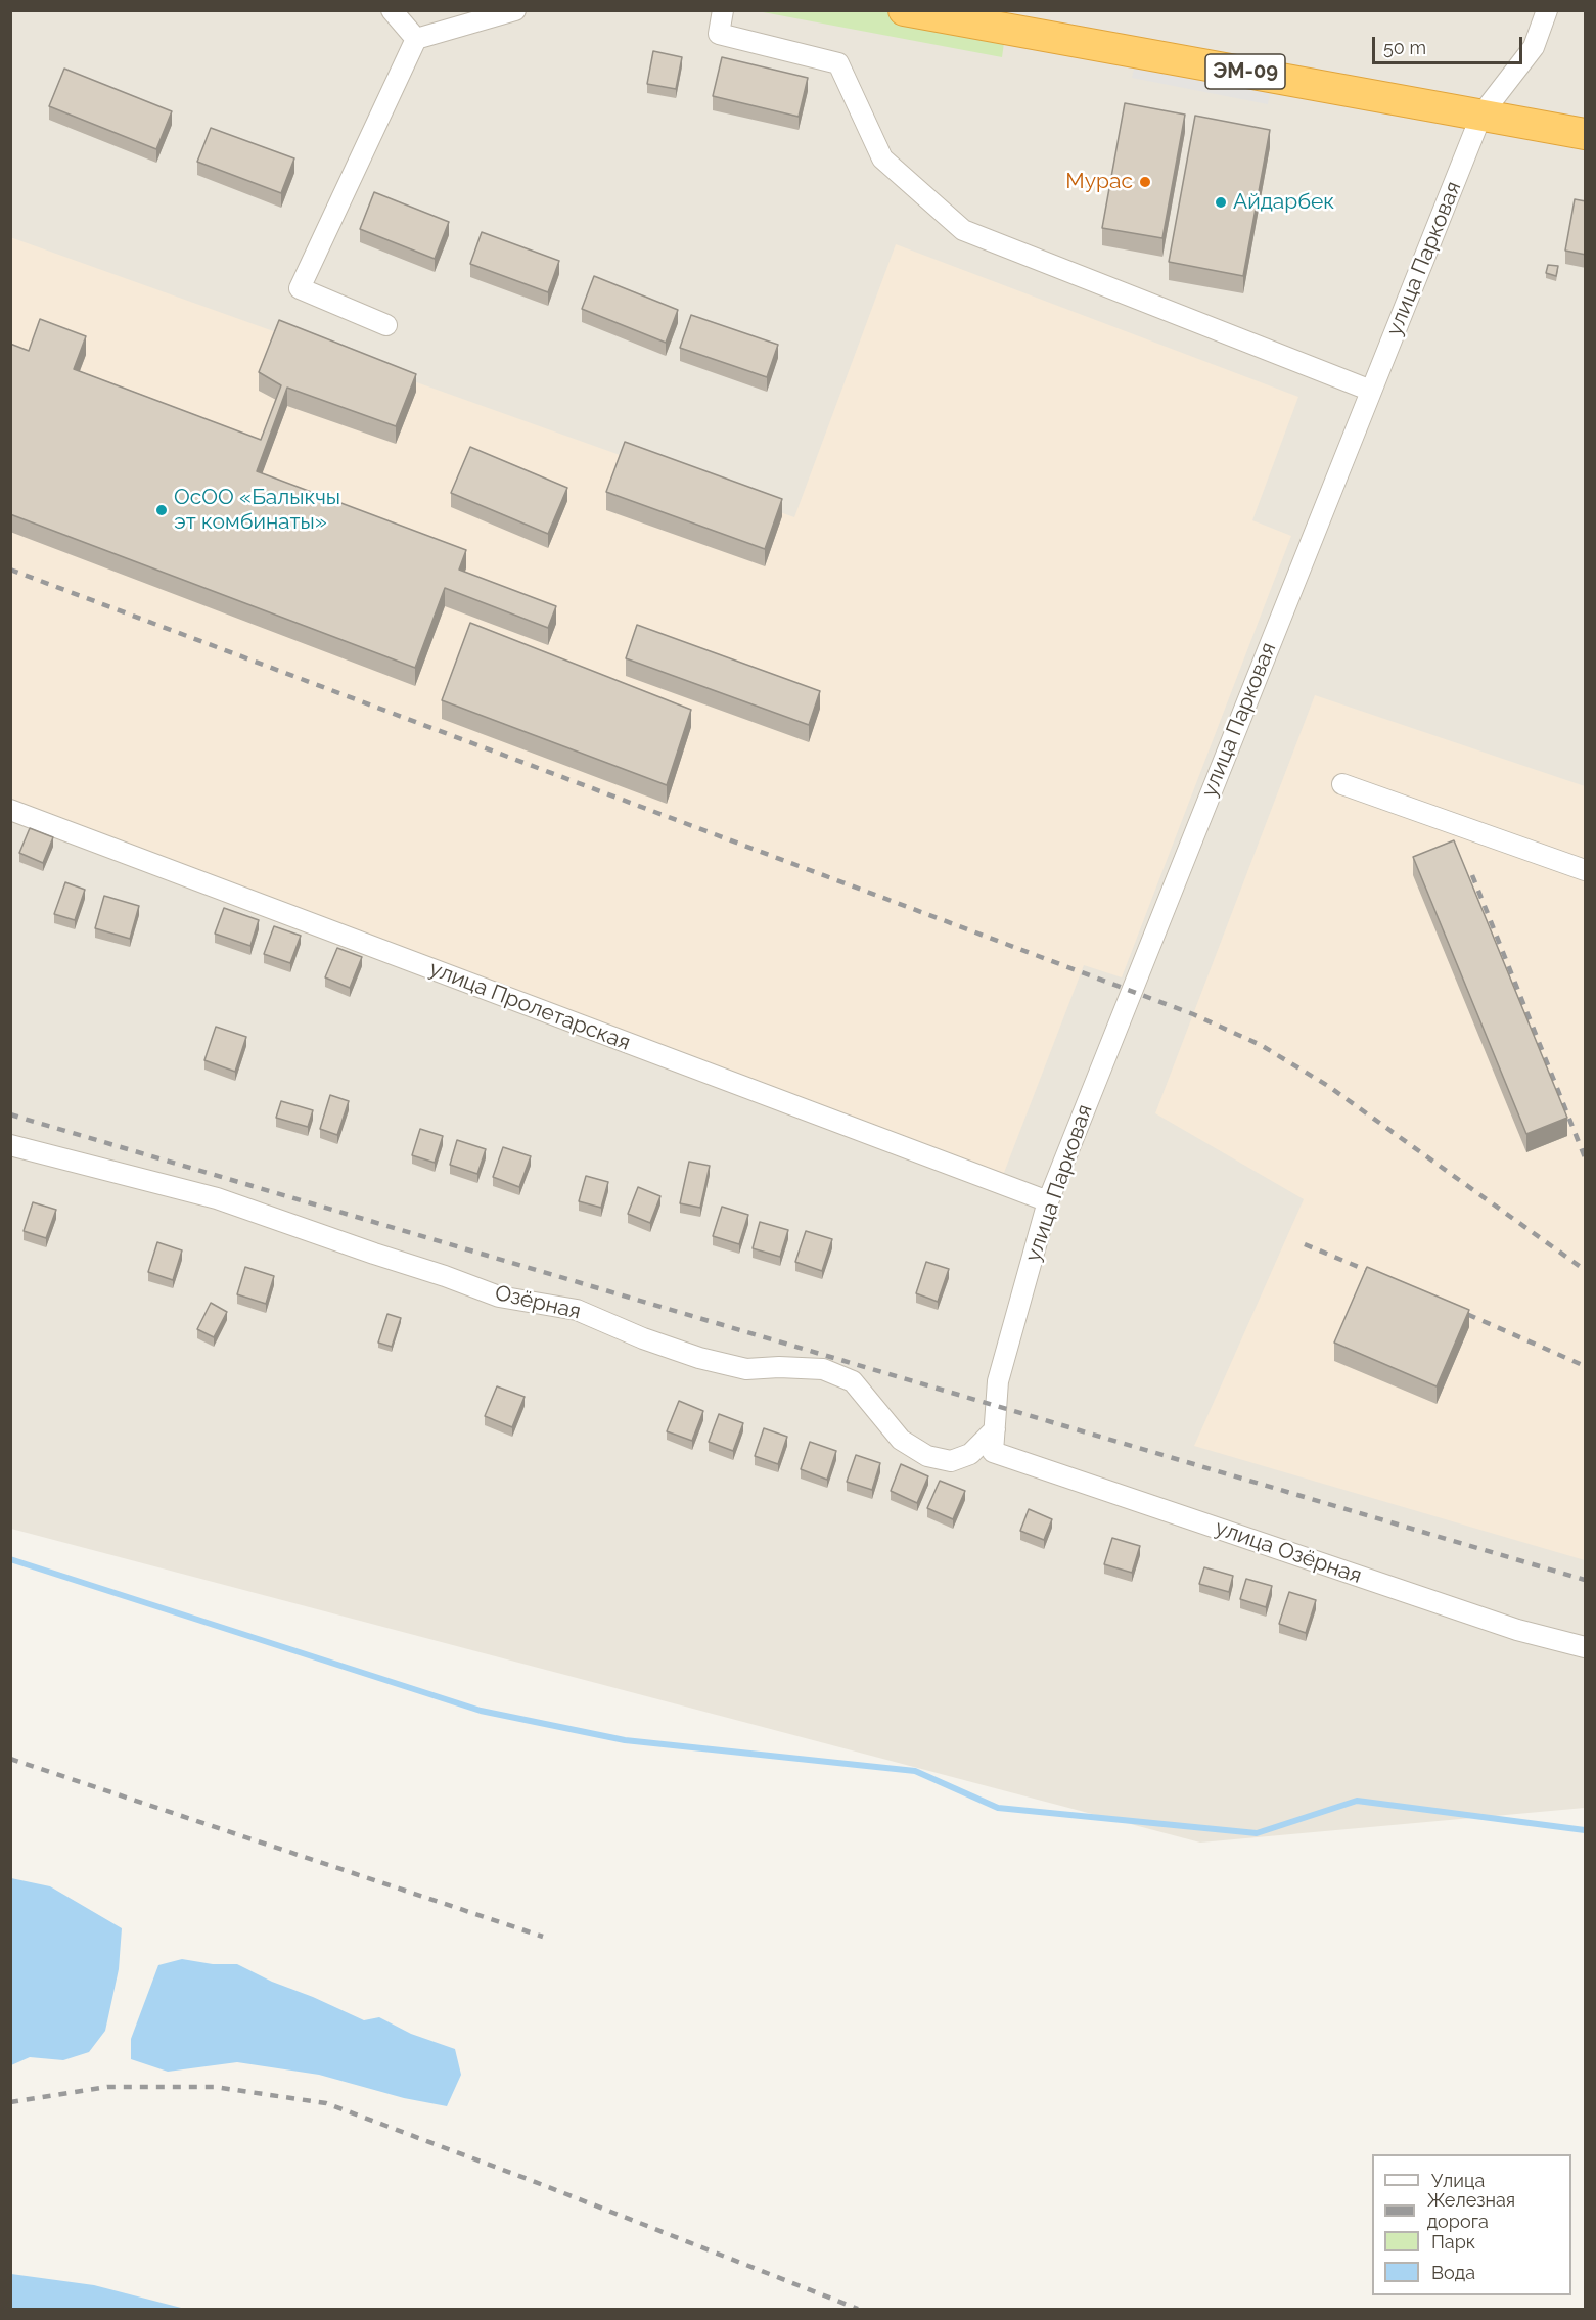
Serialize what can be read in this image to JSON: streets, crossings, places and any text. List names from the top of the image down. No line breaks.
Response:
{"streets":{"highway":["ЭМ-09"],"street":["улица Парковая","улица Пролетарская","Озёрная","улица Озёрная"]},"crossings":[["ЭМ-09","улица Парковая"],["улица Парковая","улица Пролетарская"],["улица Парковая","Озёрная"],["улица Парковая","улица Озёрная"]],"places":["Мурас","Айдарбек","ОсОО «Балыкчы эт комбинаты»"],"legend":["Улица","Железная дорога","Парк","Вода"],"scale_bar":"50 m"}
